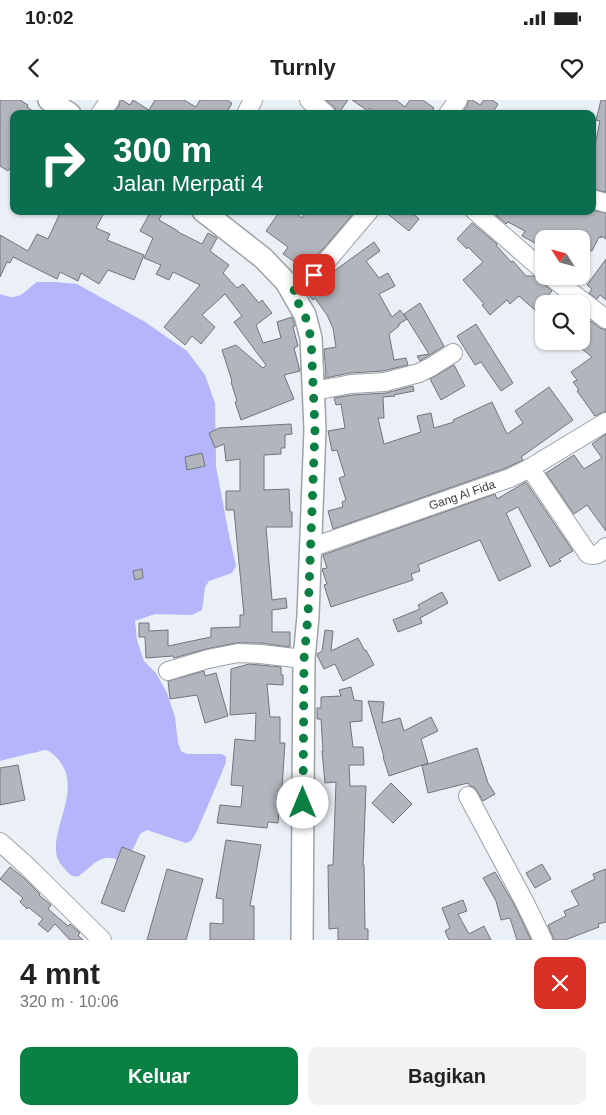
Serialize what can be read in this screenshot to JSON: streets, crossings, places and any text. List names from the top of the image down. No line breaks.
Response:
{"streets":{"street":["Gang Al Fida"]},"north":"top left","page":{"status":"10:02","header":"Turnly","turn":["300 m","Jalan Merpati 4"],"heading":["4 mnt","320 m · 10:06"],"buttons":["Keluar","Bagikan"]}}
